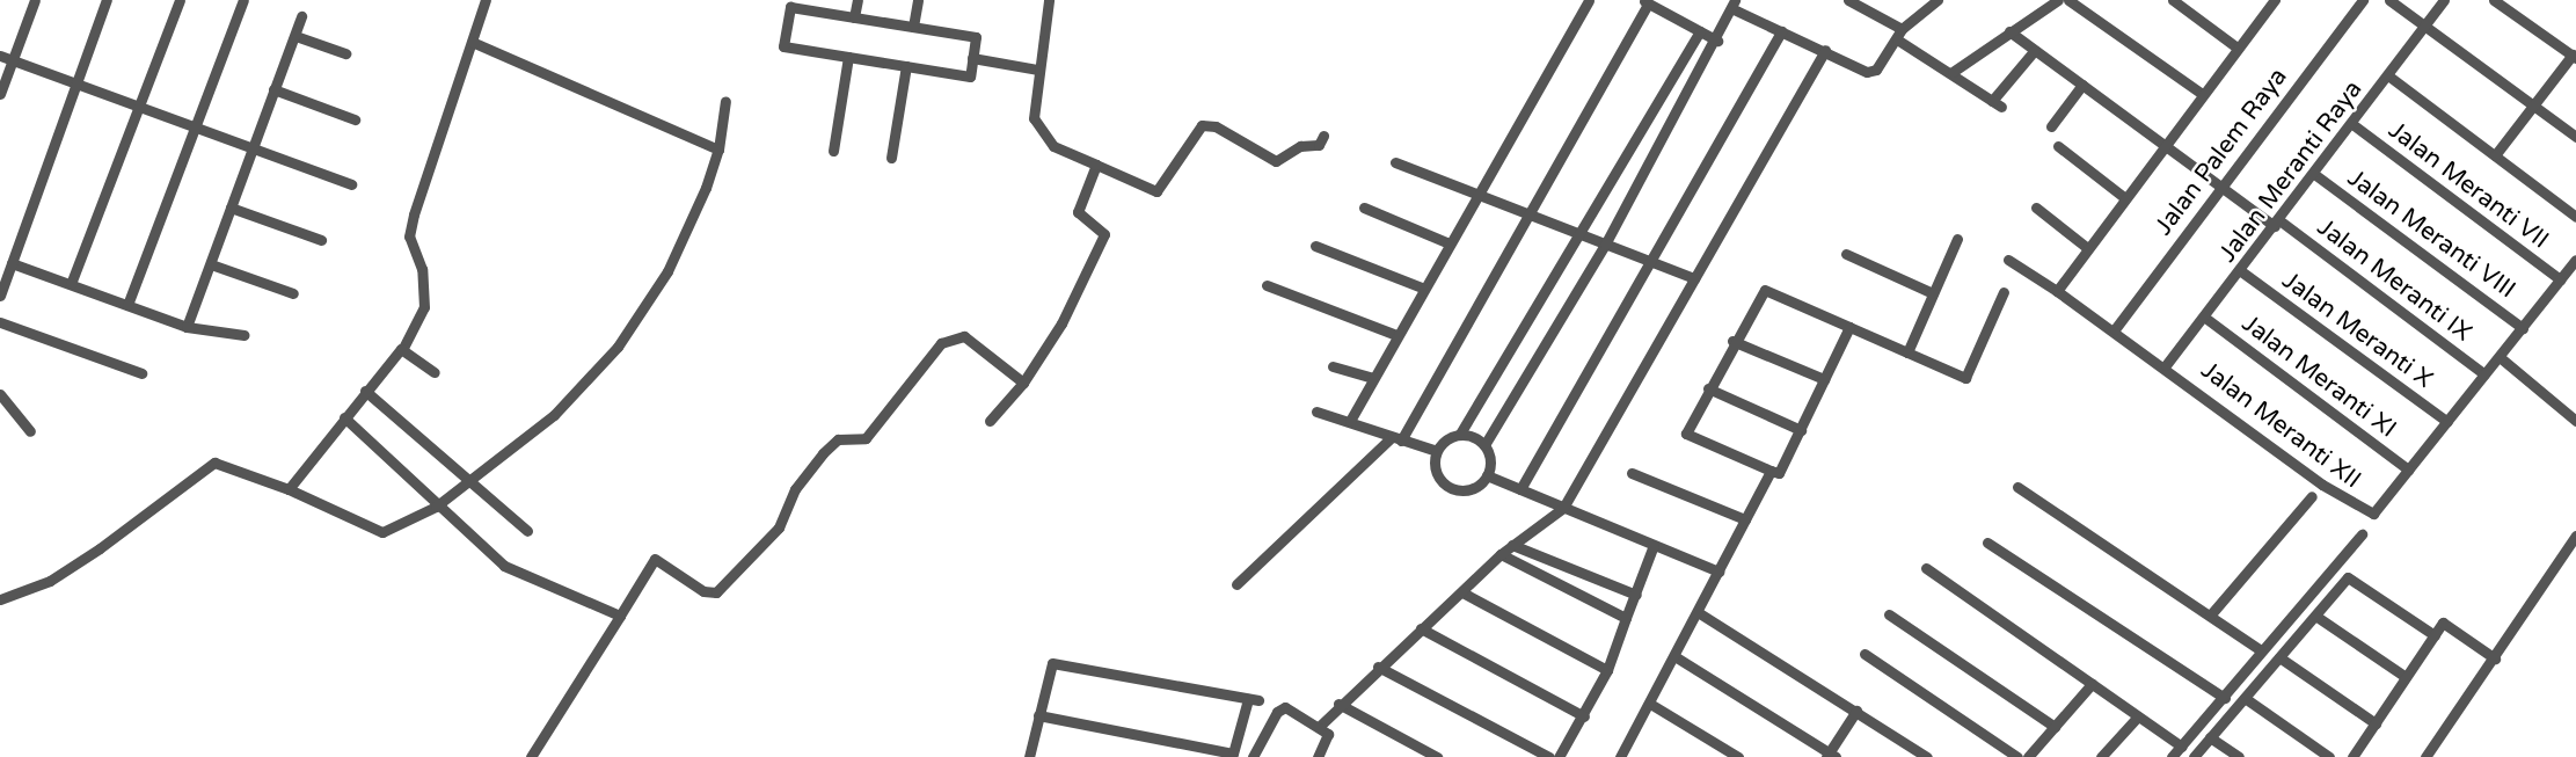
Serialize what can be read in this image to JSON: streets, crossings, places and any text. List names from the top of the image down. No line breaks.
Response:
{"streets":{"street":["Jalan Palem Raya","Jalan Meranti Raya","Jalan Meranti VII","Jalan Meranti VIII","Jalan Meranti IX","Jalan Meranti X","Jalan Meranti XI","Jalan Meranti XII"]},"crossings":[["Jalan Palem Raya","Jalan Meranti IX"],["Jalan Palem Raya","Jalan Meranti XII"],["Jalan Meranti Raya","Jalan Meranti VII"],["Jalan Meranti Raya","Jalan Meranti VIII"],["Jalan Meranti Raya","Jalan Meranti IX"],["Jalan Meranti Raya","Jalan Meranti X"],["Jalan Meranti Raya","Jalan Meranti XI"],["Jalan Meranti Raya","Jalan Meranti XII"],["Jalan Meranti XI","Jalan Meranti XII"]]}
